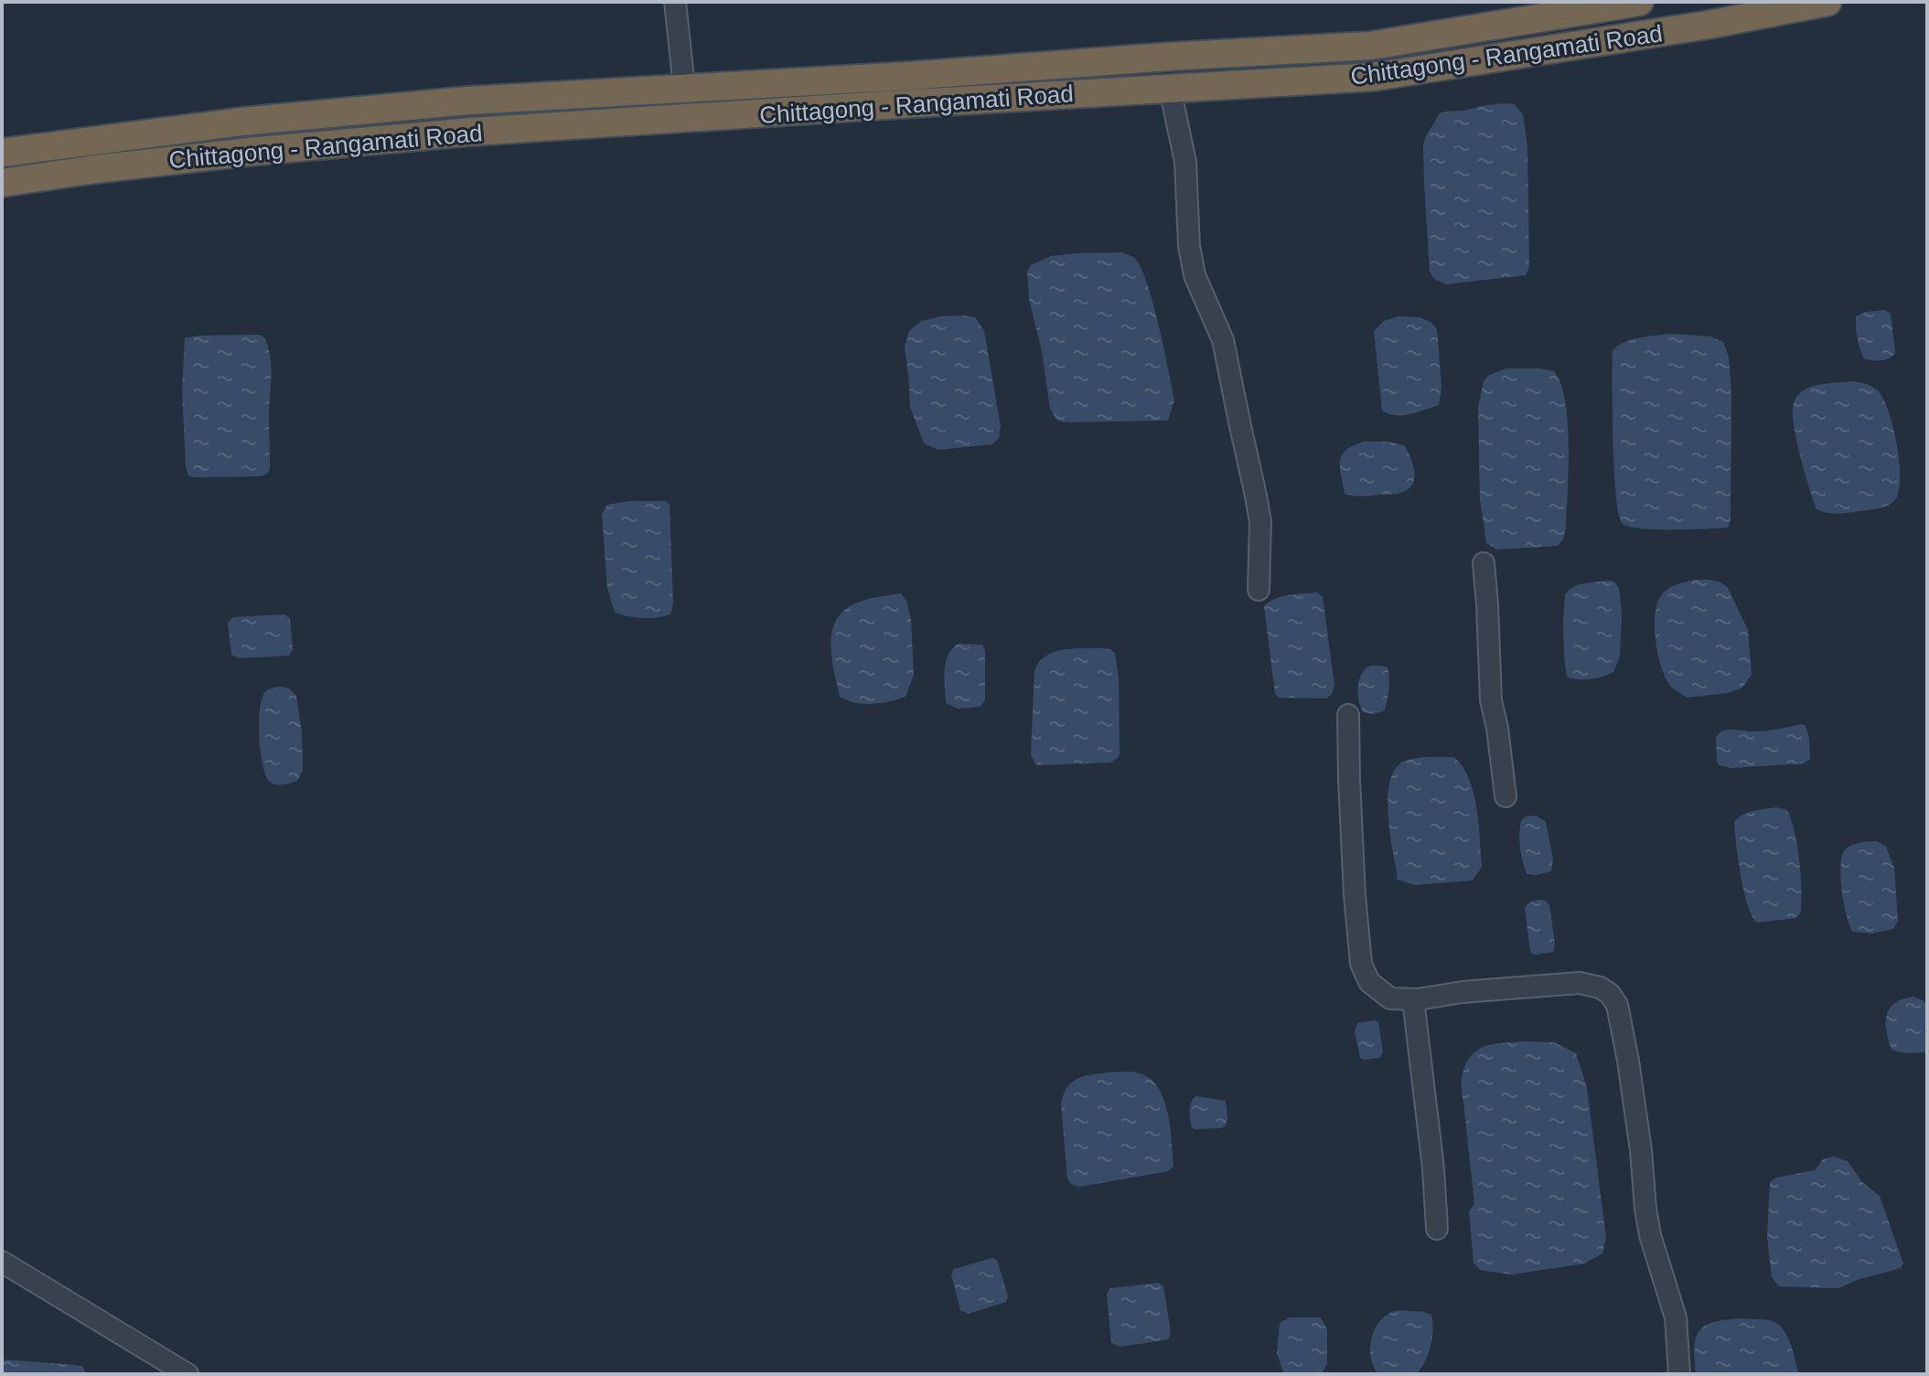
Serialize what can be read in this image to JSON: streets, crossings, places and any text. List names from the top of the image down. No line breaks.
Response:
{"streets":{"highway":["Chittagong - Rangamati Road"]}}
